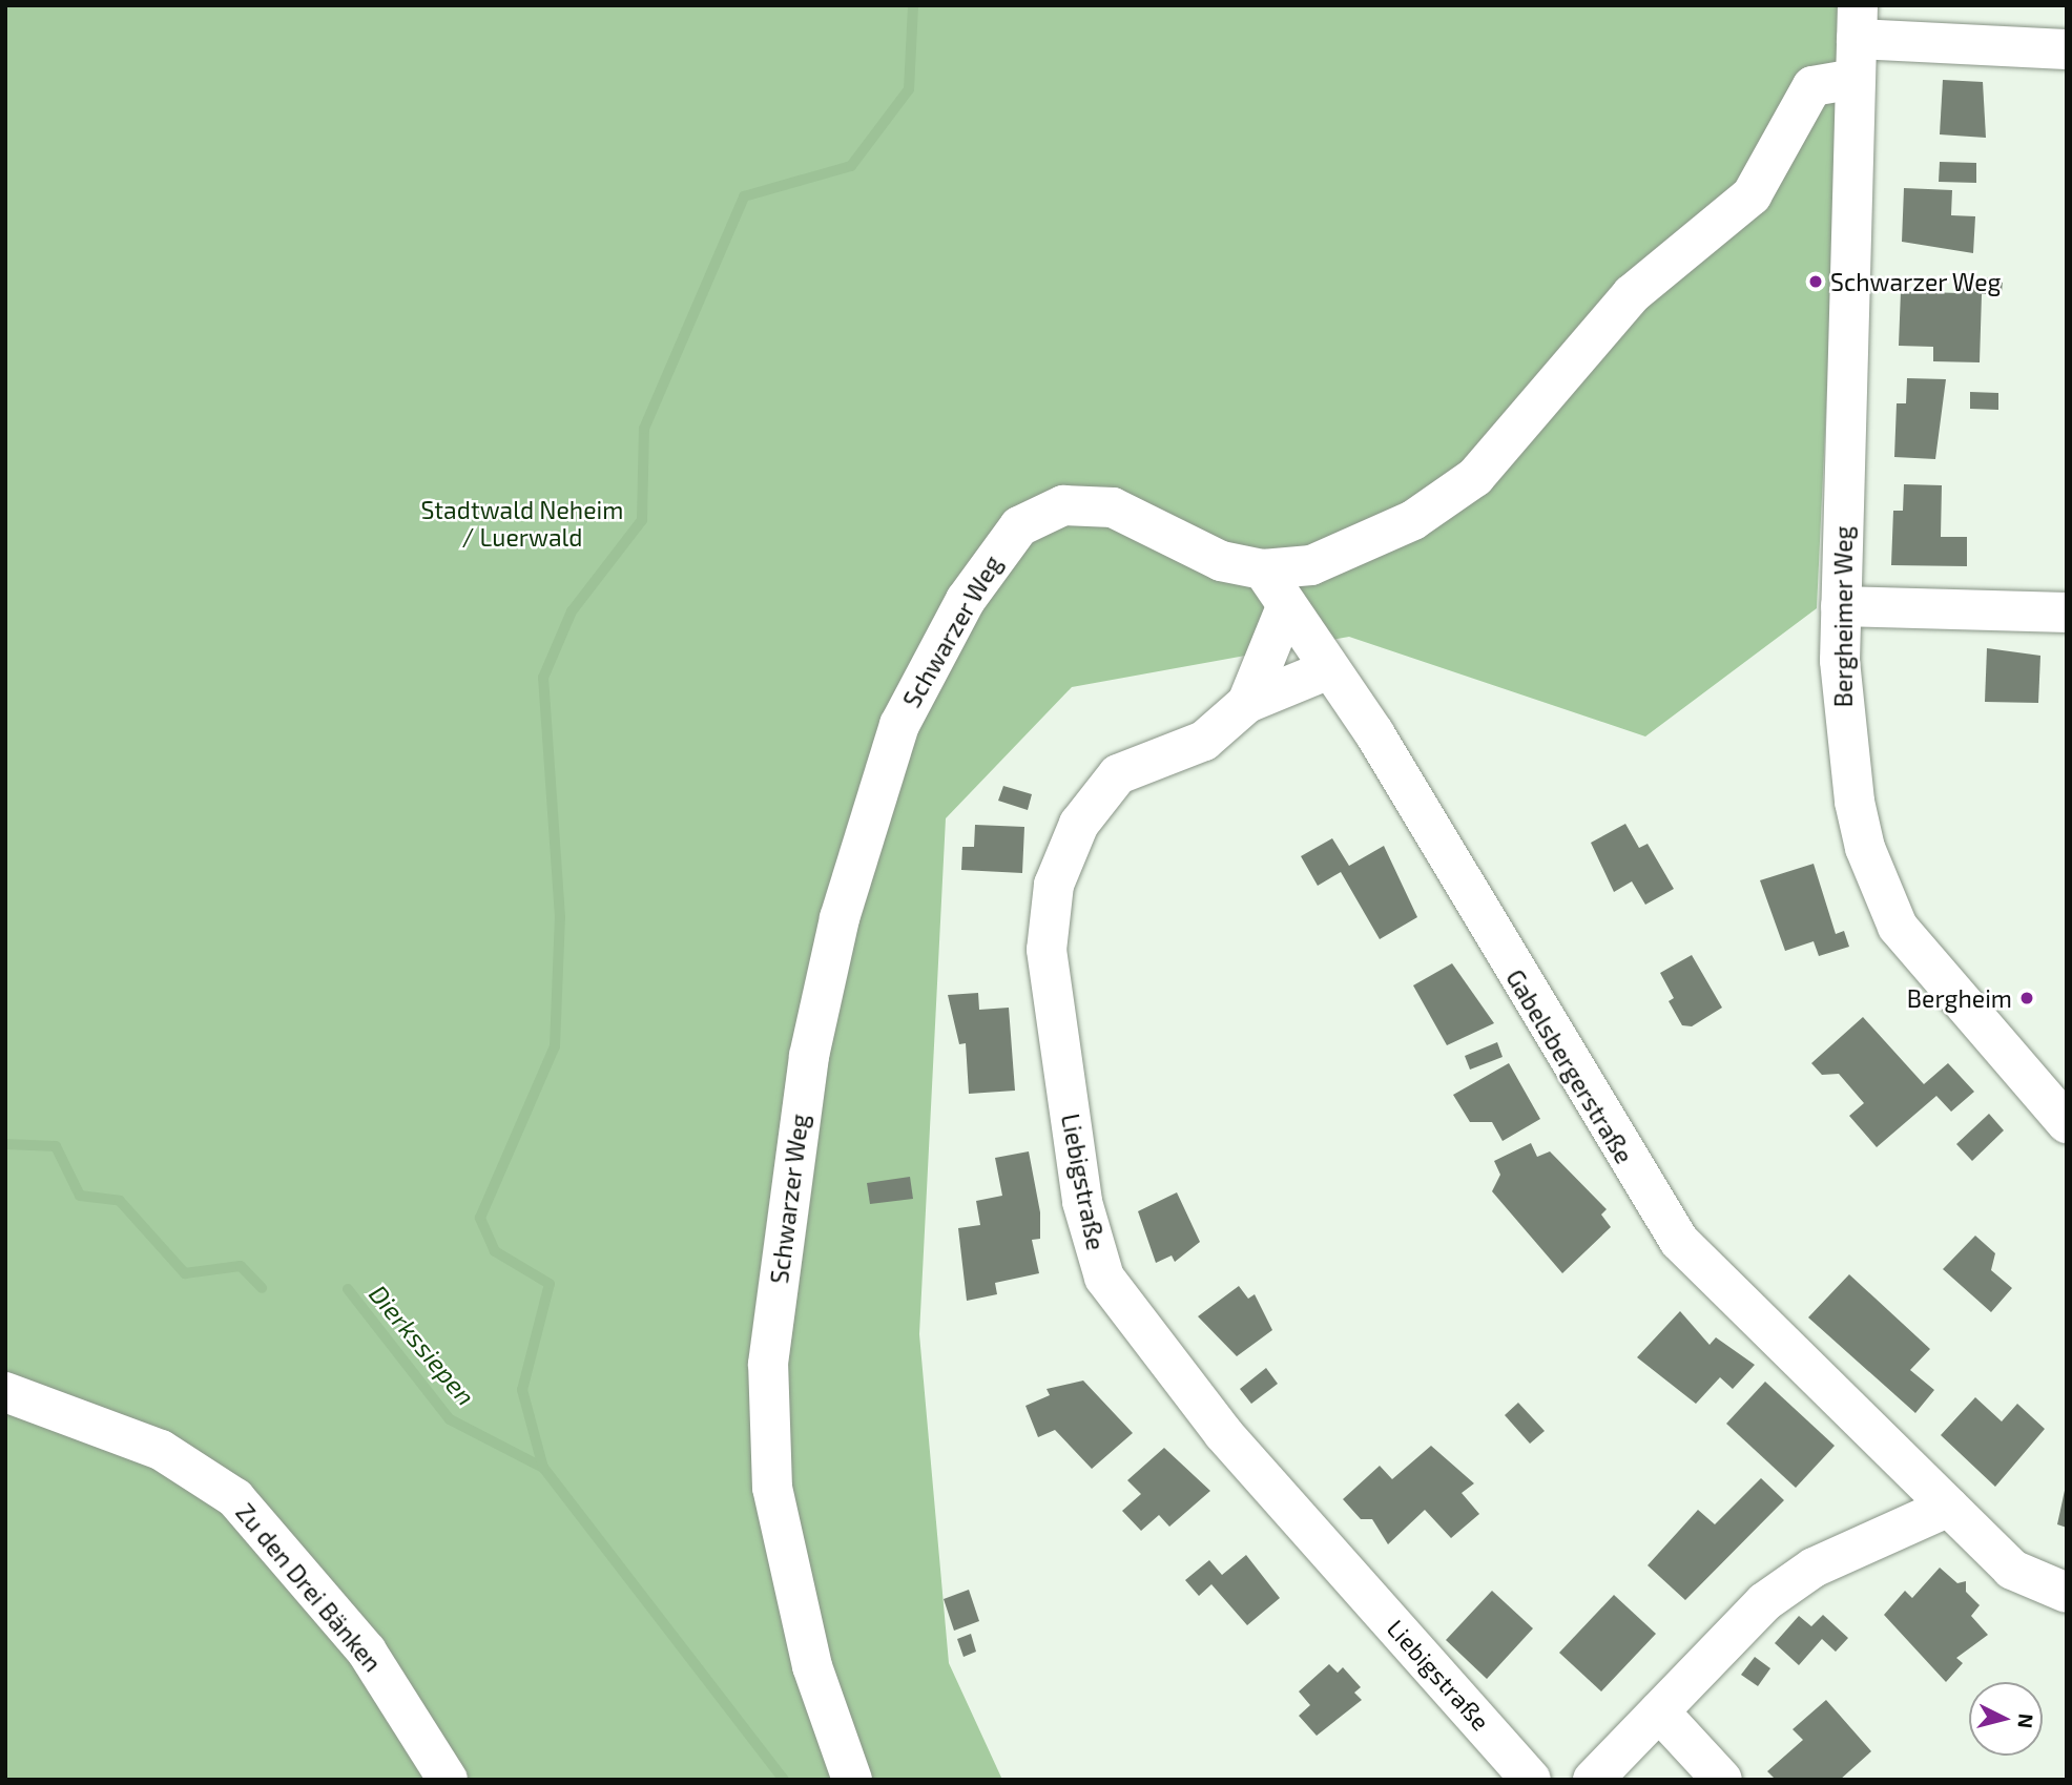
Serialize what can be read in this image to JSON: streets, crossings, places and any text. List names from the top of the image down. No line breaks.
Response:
{"streets":{"street":["Bergheimer Weg","Schwarzer Weg","Gabelsbergerstraße","Liebigstraße","Zu den Drei Bänken"]},"crossings":[["Bergheimer Weg","Schwarzer Weg"],["Schwarzer Weg","Gabelsbergerstraße"],["Gabelsbergerstraße","Liebigstraße"]],"water":["Dierkssiepen"],"parks":["Stadtwald Neheim / Luerwald"],"places":["Schwarzer Weg","Bergheim"],"north":"right"}
